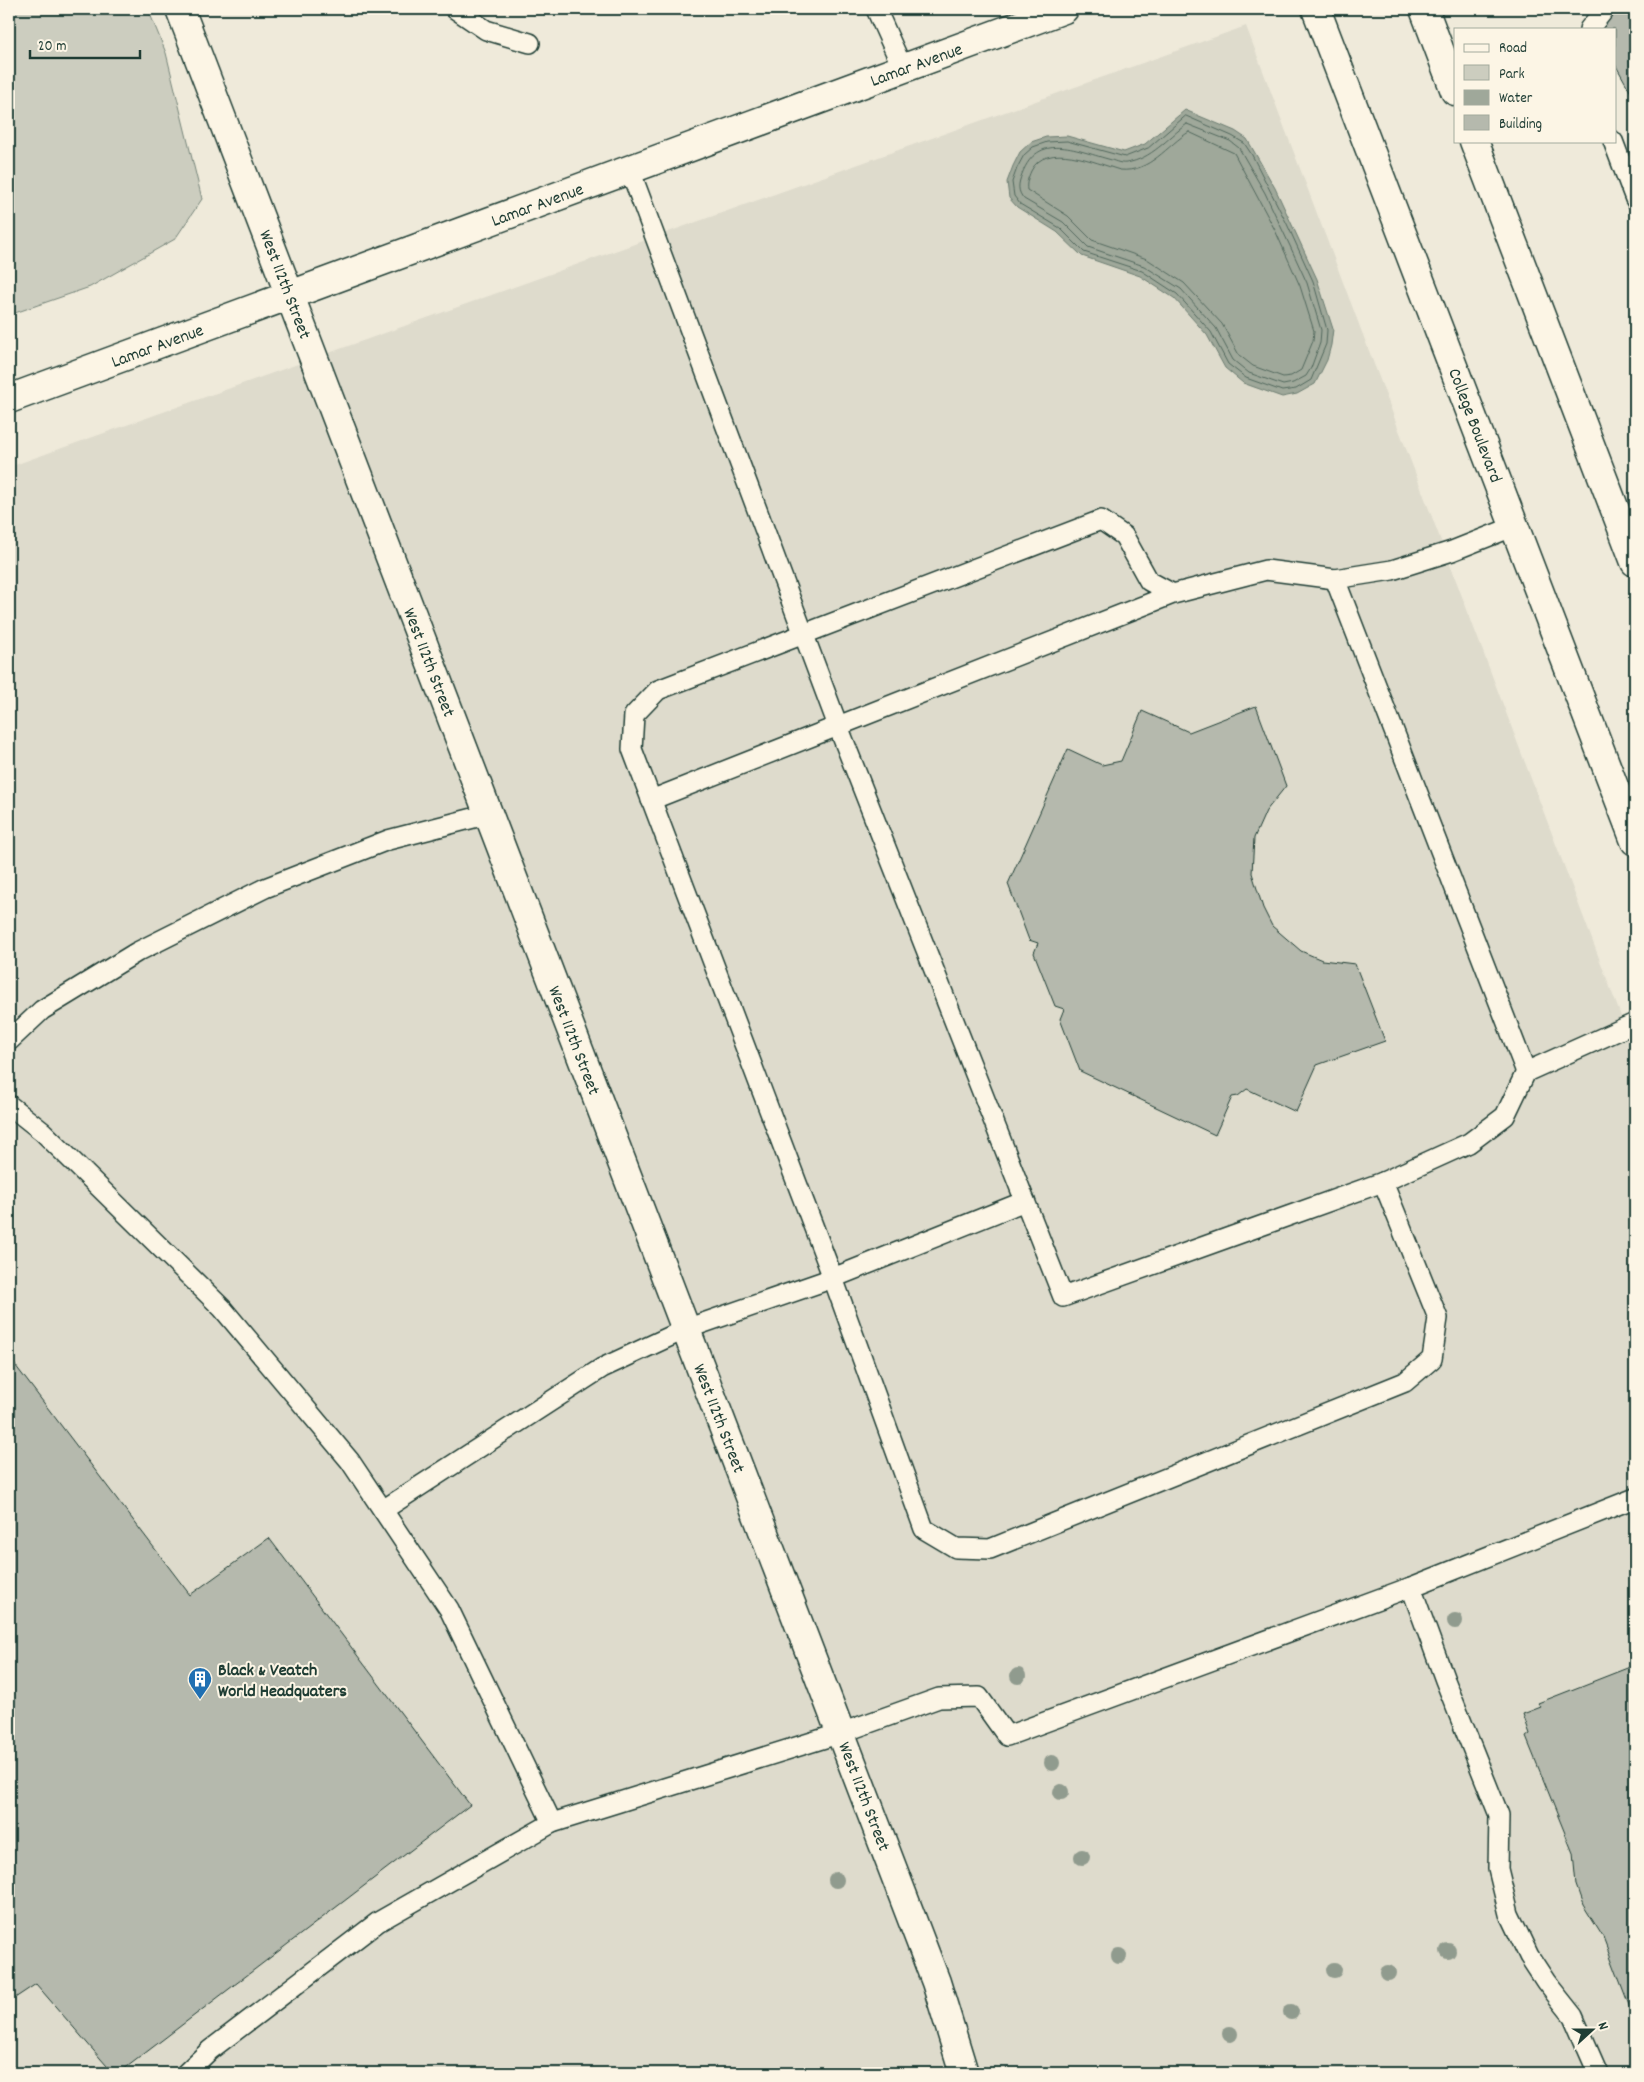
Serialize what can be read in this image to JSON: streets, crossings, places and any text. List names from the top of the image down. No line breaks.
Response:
{"streets":{"street":["Lamar Avenue","West 112th Street","College Boulevard"]},"crossings":[["Lamar Avenue","West 112th Street"]],"places":{"building":["Black & Veatch World Headquaters"]},"legend":["Road","Park","Water","Building"],"scale_bar":"20 m","north":"right"}
